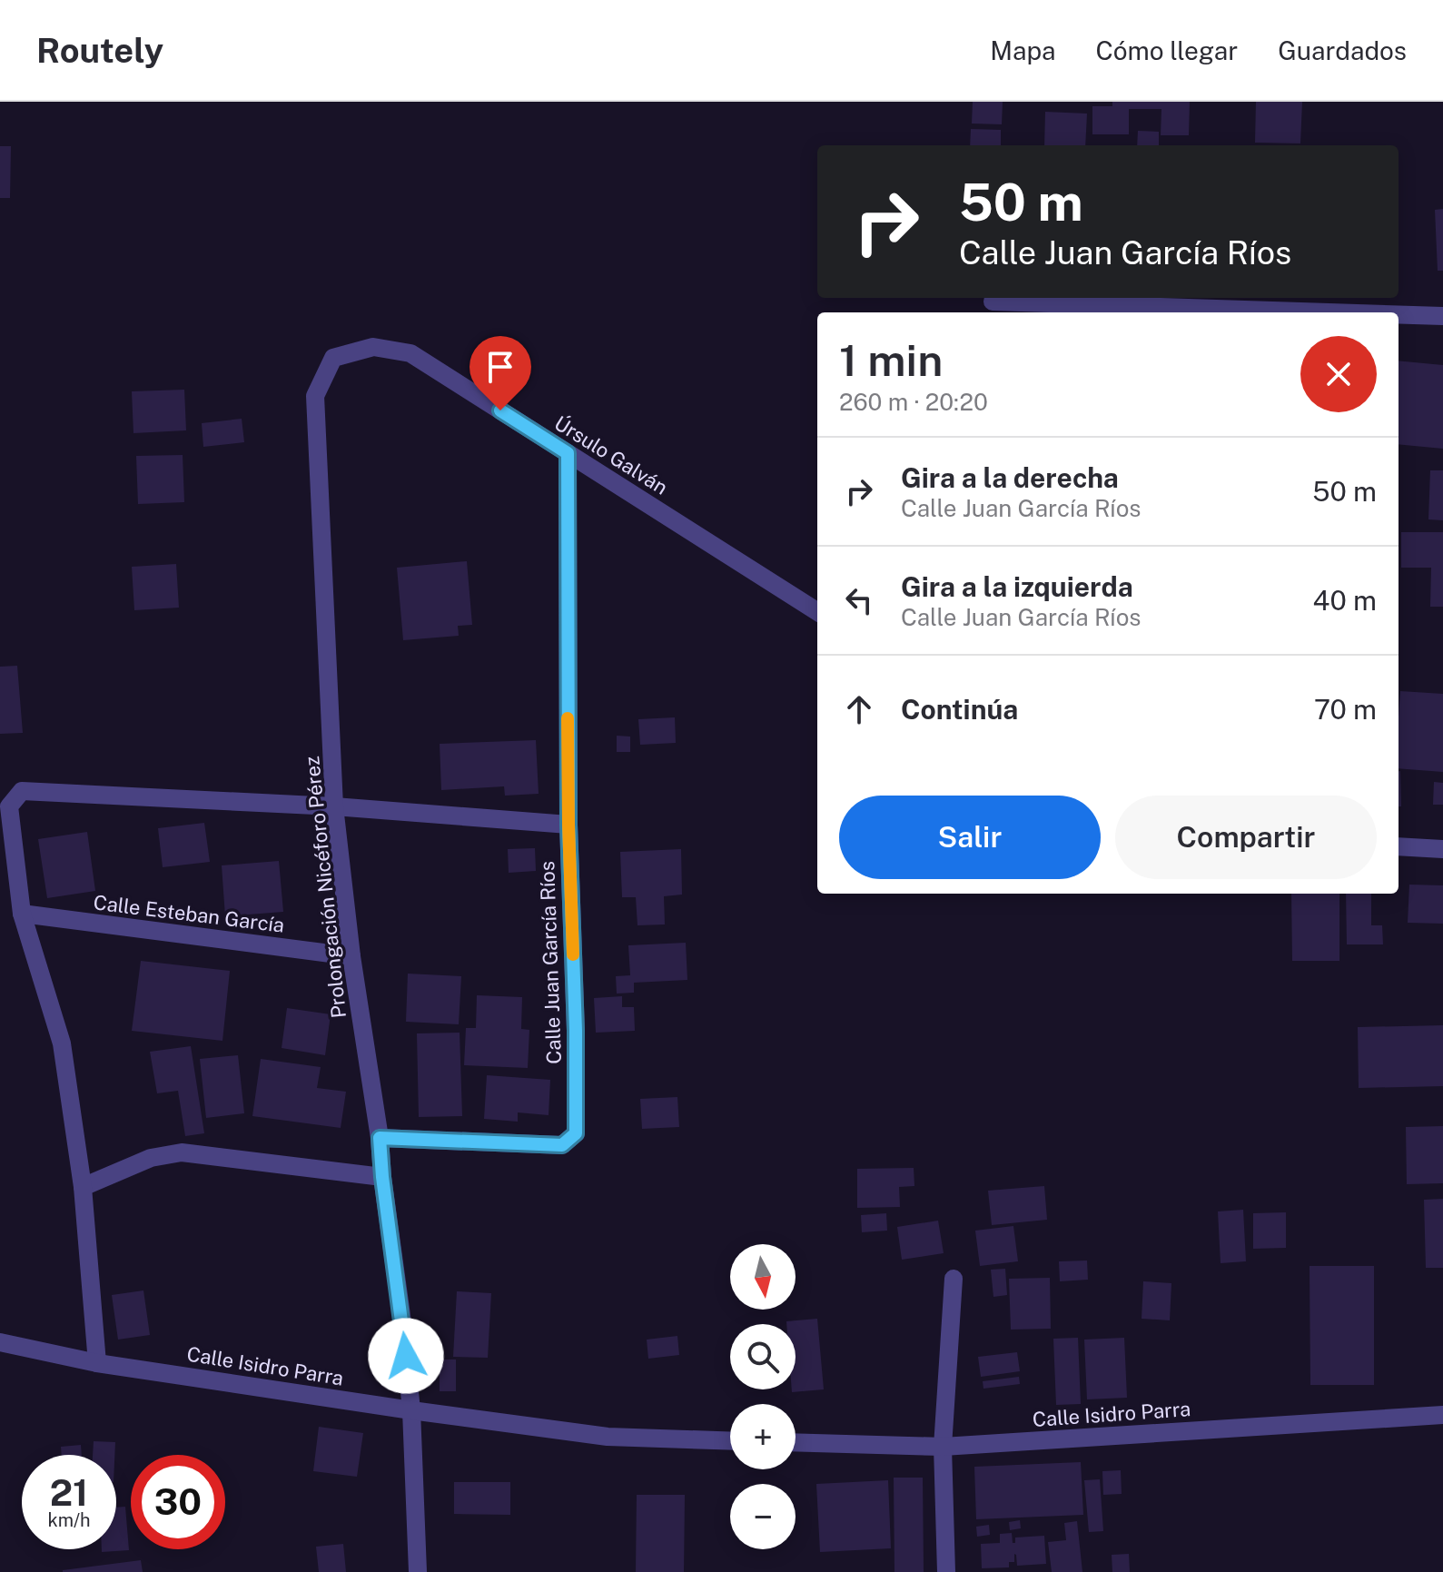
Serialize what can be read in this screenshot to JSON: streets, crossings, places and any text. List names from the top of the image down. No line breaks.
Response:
{"streets":{"street":["Úrsulo Galván","Prolongación Nicéforo Pérez","Calle Esteban García","Calle Juan García Ríos","Calle Isidro Parra"]},"crossings":[["Úrsulo Galván","Prolongación Nicéforo Pérez"],["Prolongación Nicéforo Pérez","Calle Esteban García"],["Prolongación Nicéforo Pérez","Calle Juan García Ríos"],["Prolongación Nicéforo Pérez","Calle Isidro Parra"]],"north":"bottom","page":{"header":"Routely","nav":["Mapa","Cómo llegar","Guardados"],"turn":["50 m","Calle Juan García Ríos"],"heading":["1 min","260 m · 20:20"],"list":[{"name":"Gira a la derecha","note":"Calle Juan García Ríos","value":"50 m"},{"name":"Gira a la izquierda","note":"Calle Juan García Ríos","value":"40 m"},{"name":"Continúa","value":"70 m"}],"buttons":["Salir","Compartir"],"map_buttons":["+","−"],"speed":"21 km/h","limit":"30"}}
